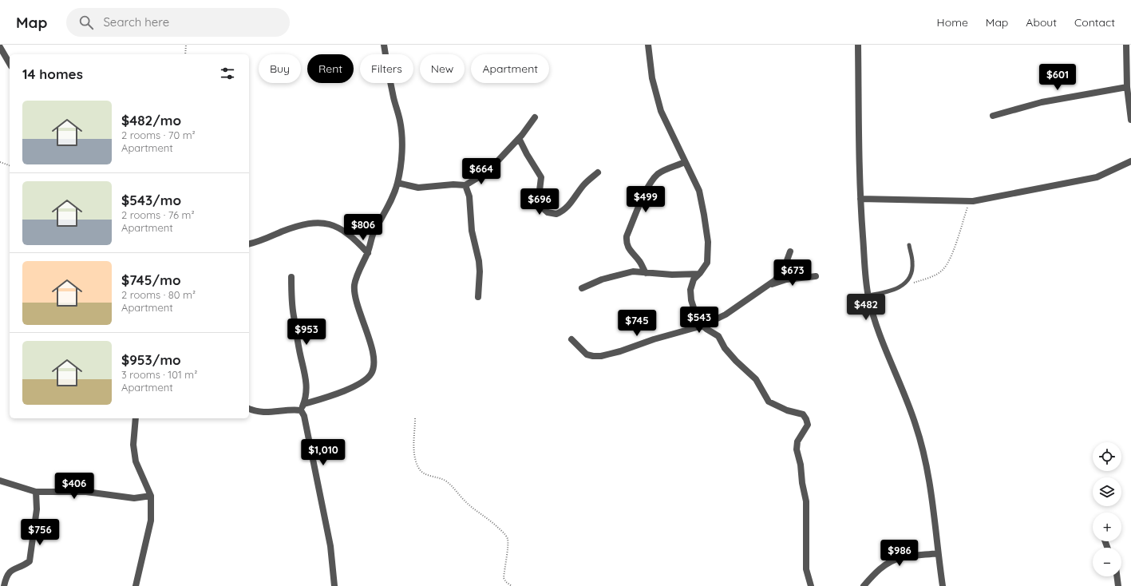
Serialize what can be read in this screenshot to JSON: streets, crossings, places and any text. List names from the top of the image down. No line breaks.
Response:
{"page":{"header":"Map","search":"Search here","nav":["Home","Map","About","Contact"],"chip":["Buy","Rent","Filters","New","Apartment"],"heading":"14 homes","price":["$601","$664","$499","$696","$806","$673","$482","$543","$745","$953","$1,010","$406","$756","$986"],"list":[{"name":"$482/mo","note":"2 rooms · 70 m² · Apartment"},{"name":"$543/mo","note":"2 rooms · 76 m² · Apartment"},{"name":"$745/mo","note":"2 rooms · 80 m² · Apartment"},{"name":"$953/mo","note":"3 rooms · 101 m² · Apartment"}],"map_buttons":["+","−"]}}
